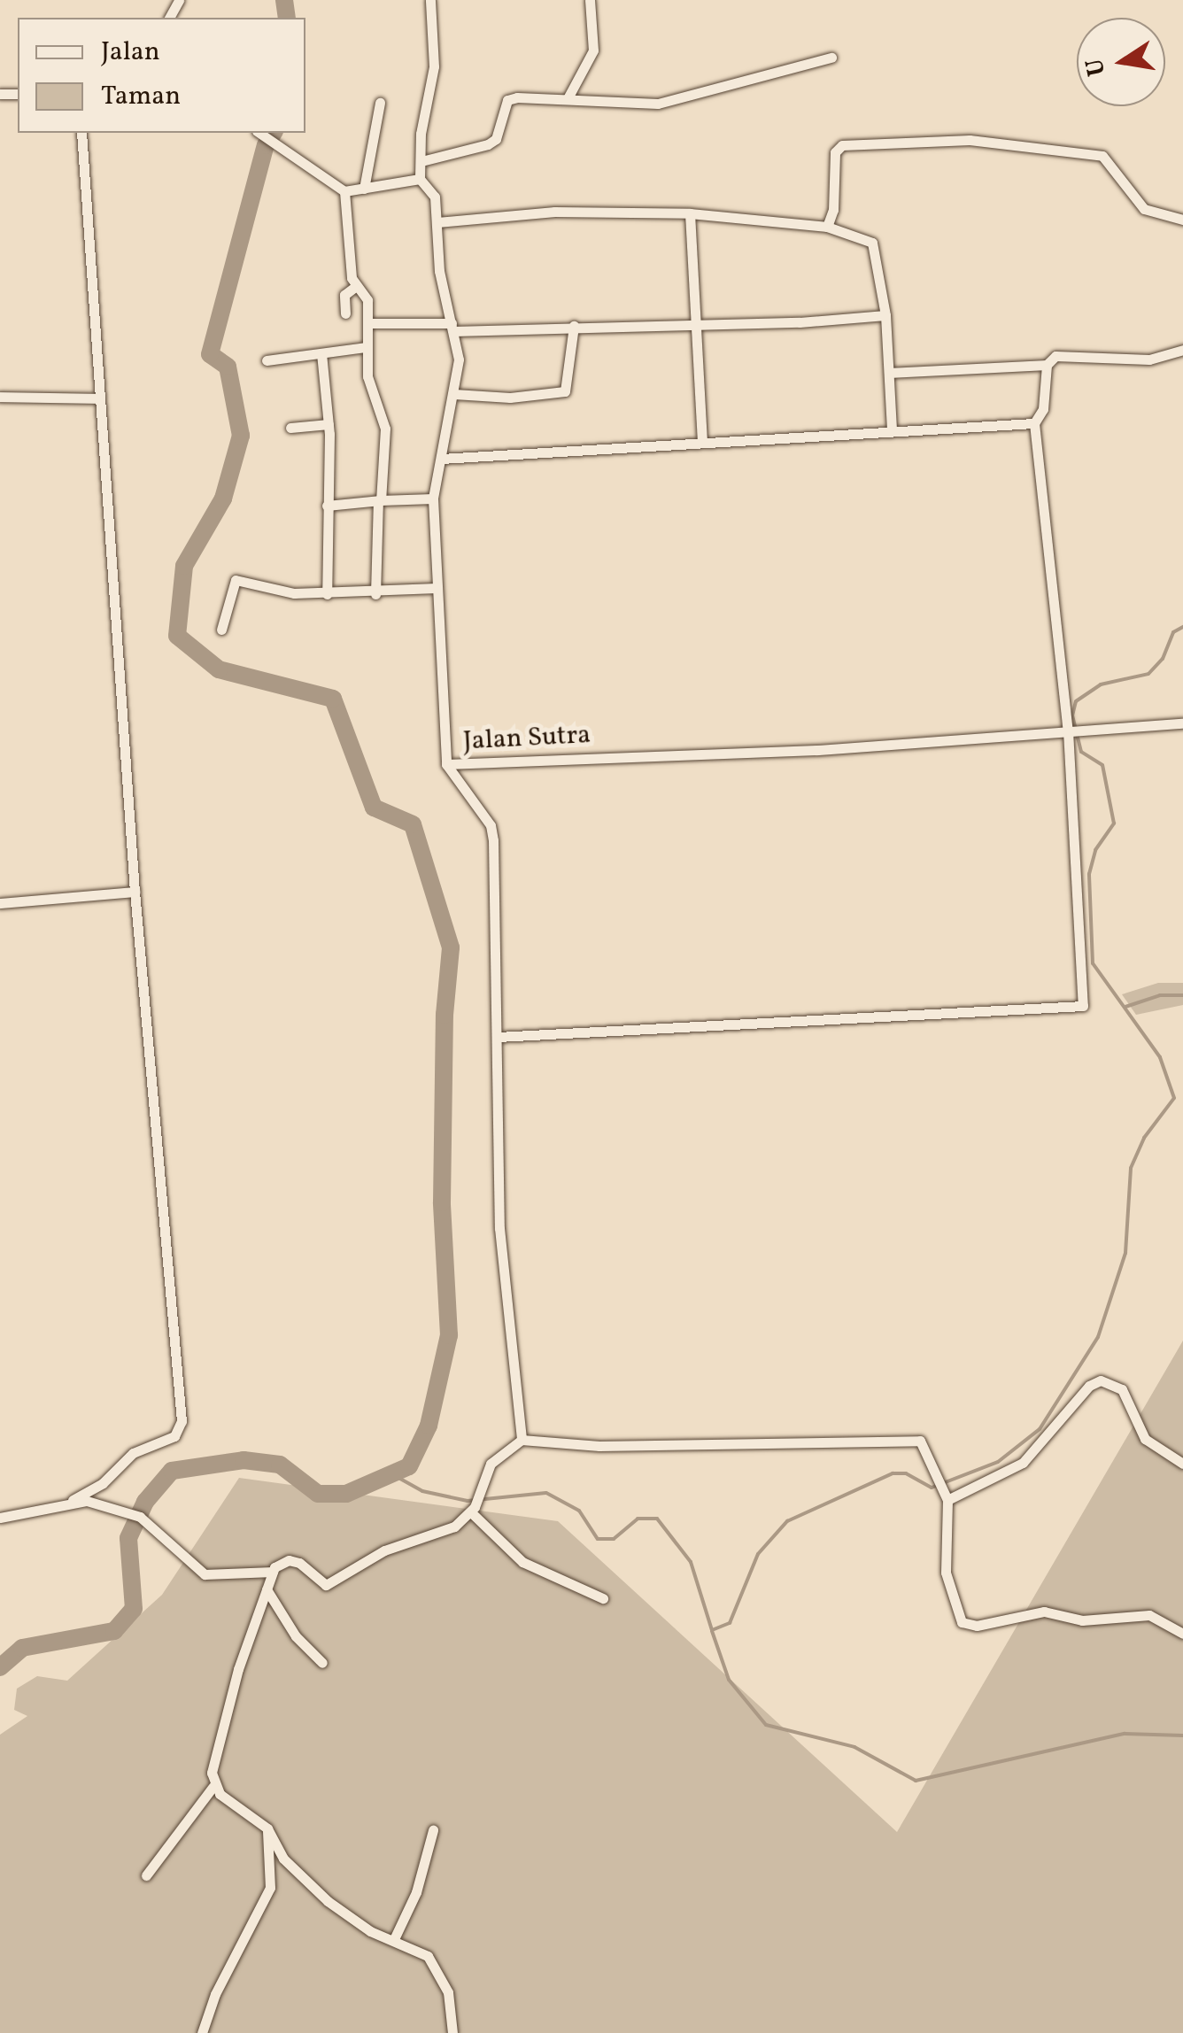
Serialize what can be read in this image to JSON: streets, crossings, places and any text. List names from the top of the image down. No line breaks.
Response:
{"streets":{"street":["Jalan Sutra"]},"legend":["Jalan","Taman"],"north":"left"}
